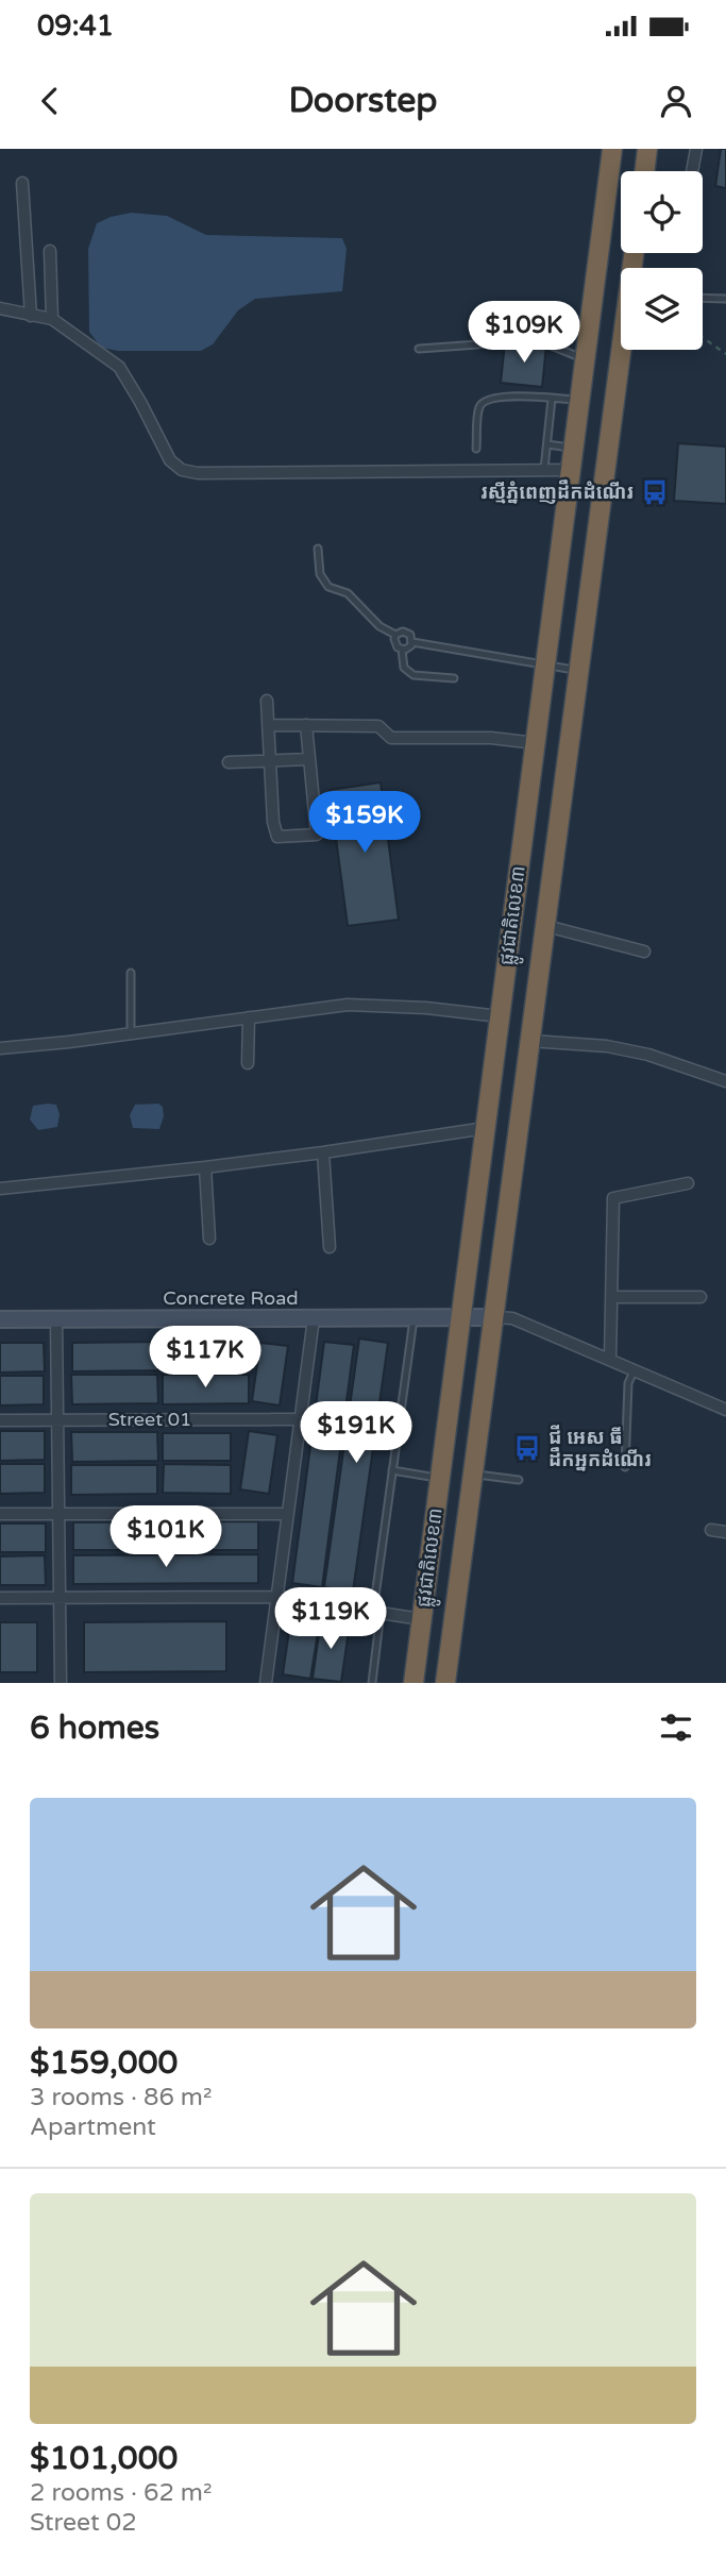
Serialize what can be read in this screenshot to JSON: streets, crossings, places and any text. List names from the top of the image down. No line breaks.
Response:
{"streets":{"highway":["ផ្លូវជាតិលេខ៣"],"street":["Concrete Road","Street 01"]},"crossings":[["ផ្លូវជាតិលេខ៣","Concrete Road"]],"places":{"bus stop":["រស្មីភ្នំពេញដឹកដំណើរ","ជី អេស ធី ដឹកអ្នកដំណើរ"]},"page":{"status":"09:41","header":"Doorstep","price":["$109K","$159K","$117K","$191K","$101K","$119K"],"heading":"6 homes","list":[{"name":"$159,000","note":"3 rooms · 86 m² · Apartment"},{"name":"$101,000","note":"2 rooms · 62 m² · Street 02"}]}}
